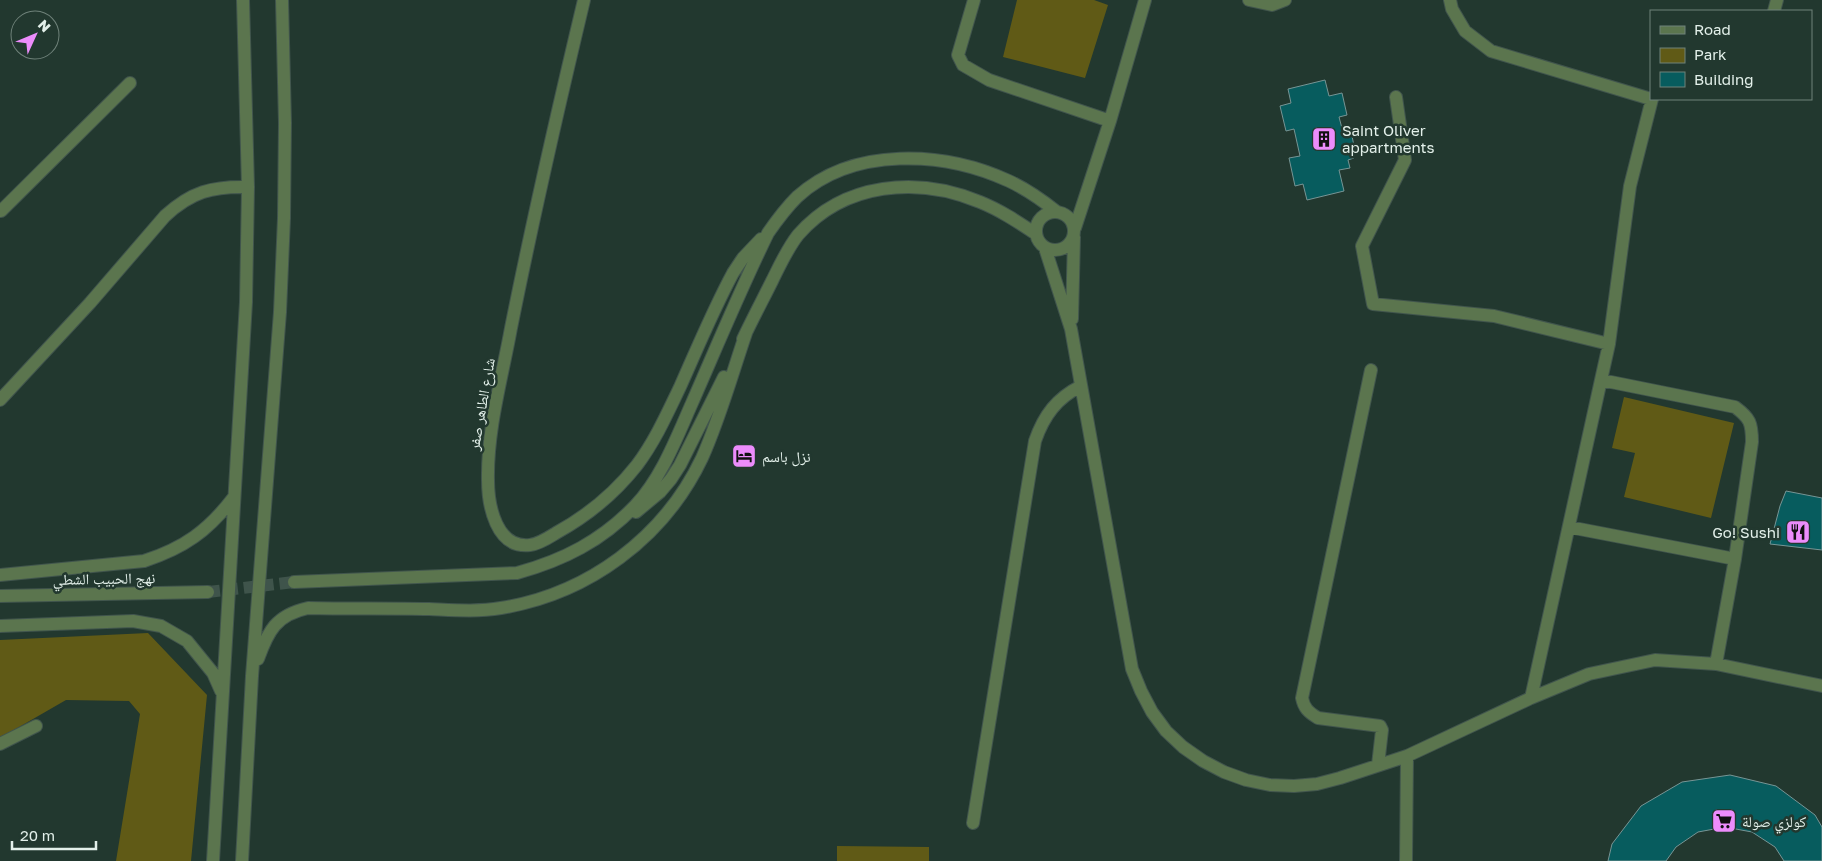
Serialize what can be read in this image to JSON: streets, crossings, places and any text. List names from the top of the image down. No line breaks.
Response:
{"streets":{"street":["شارع الطاهر صفر","نهج الحبيب الشطي"]},"places":{"building":["Saint Oliver appartments"],"hotel":["نزل باسم"],"restaurant":["Go! Sushi"],"supermarket":["كولزي صولة"]},"legend":["Road","Park","Building"],"scale_bar":"20 m","north":"top right"}
